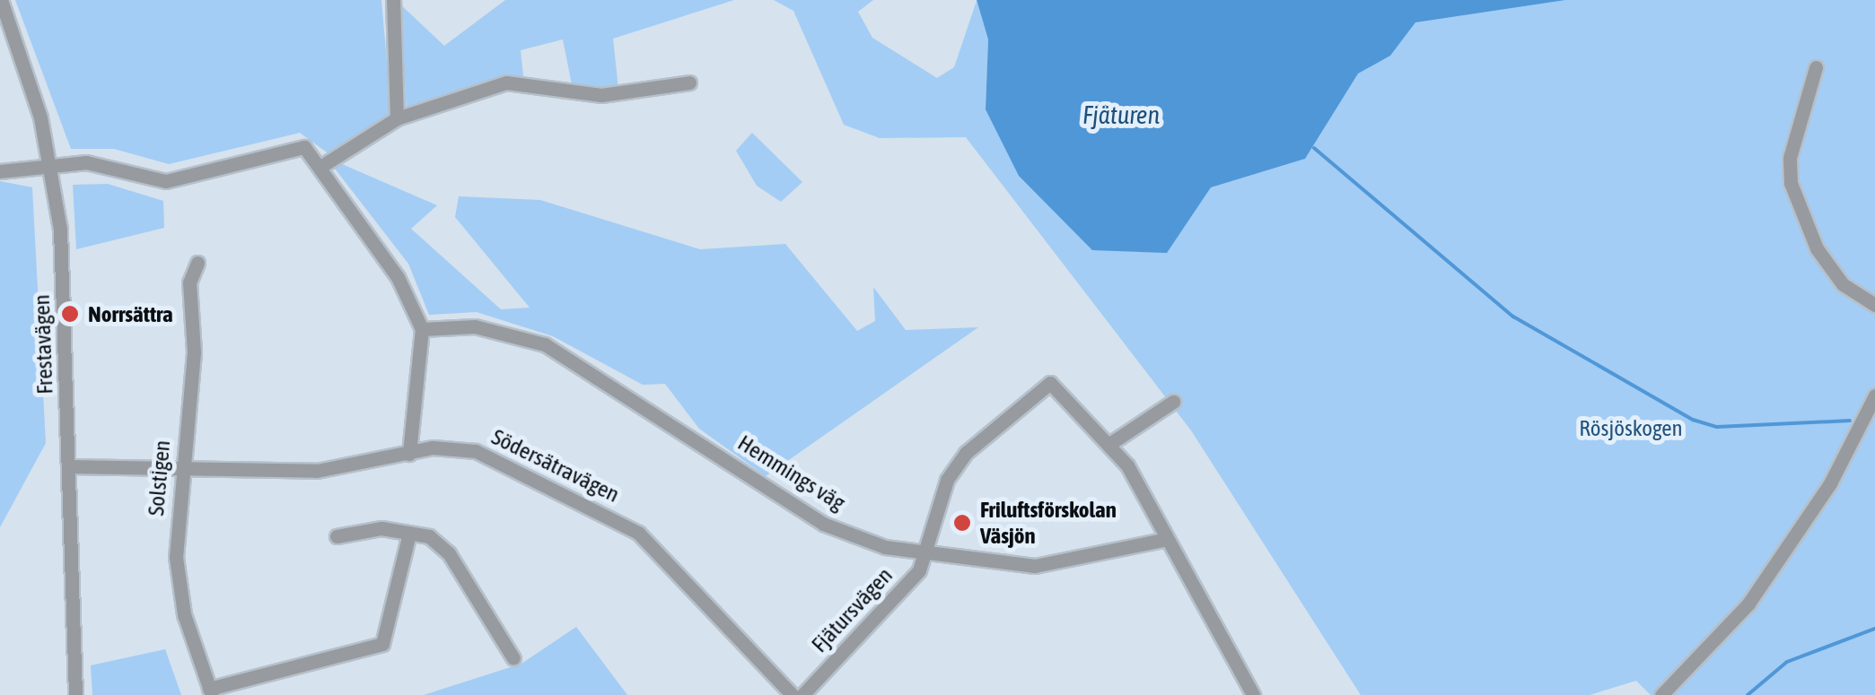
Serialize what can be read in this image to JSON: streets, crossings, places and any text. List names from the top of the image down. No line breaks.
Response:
{"streets":{"street":["Frestavägen","Södersätravägen","Hemmings väg","Solstigen","Fjätursvägen"]},"crossings":[["Frestavägen","Södersätravägen"],["Södersätravägen","Solstigen"],["Hemmings väg","Fjätursvägen"]],"water":["Fjäturen"],"parks":["Rösjöskogen"],"places":["Norrsättra","Friluftsförskolan Väsjön"]}
